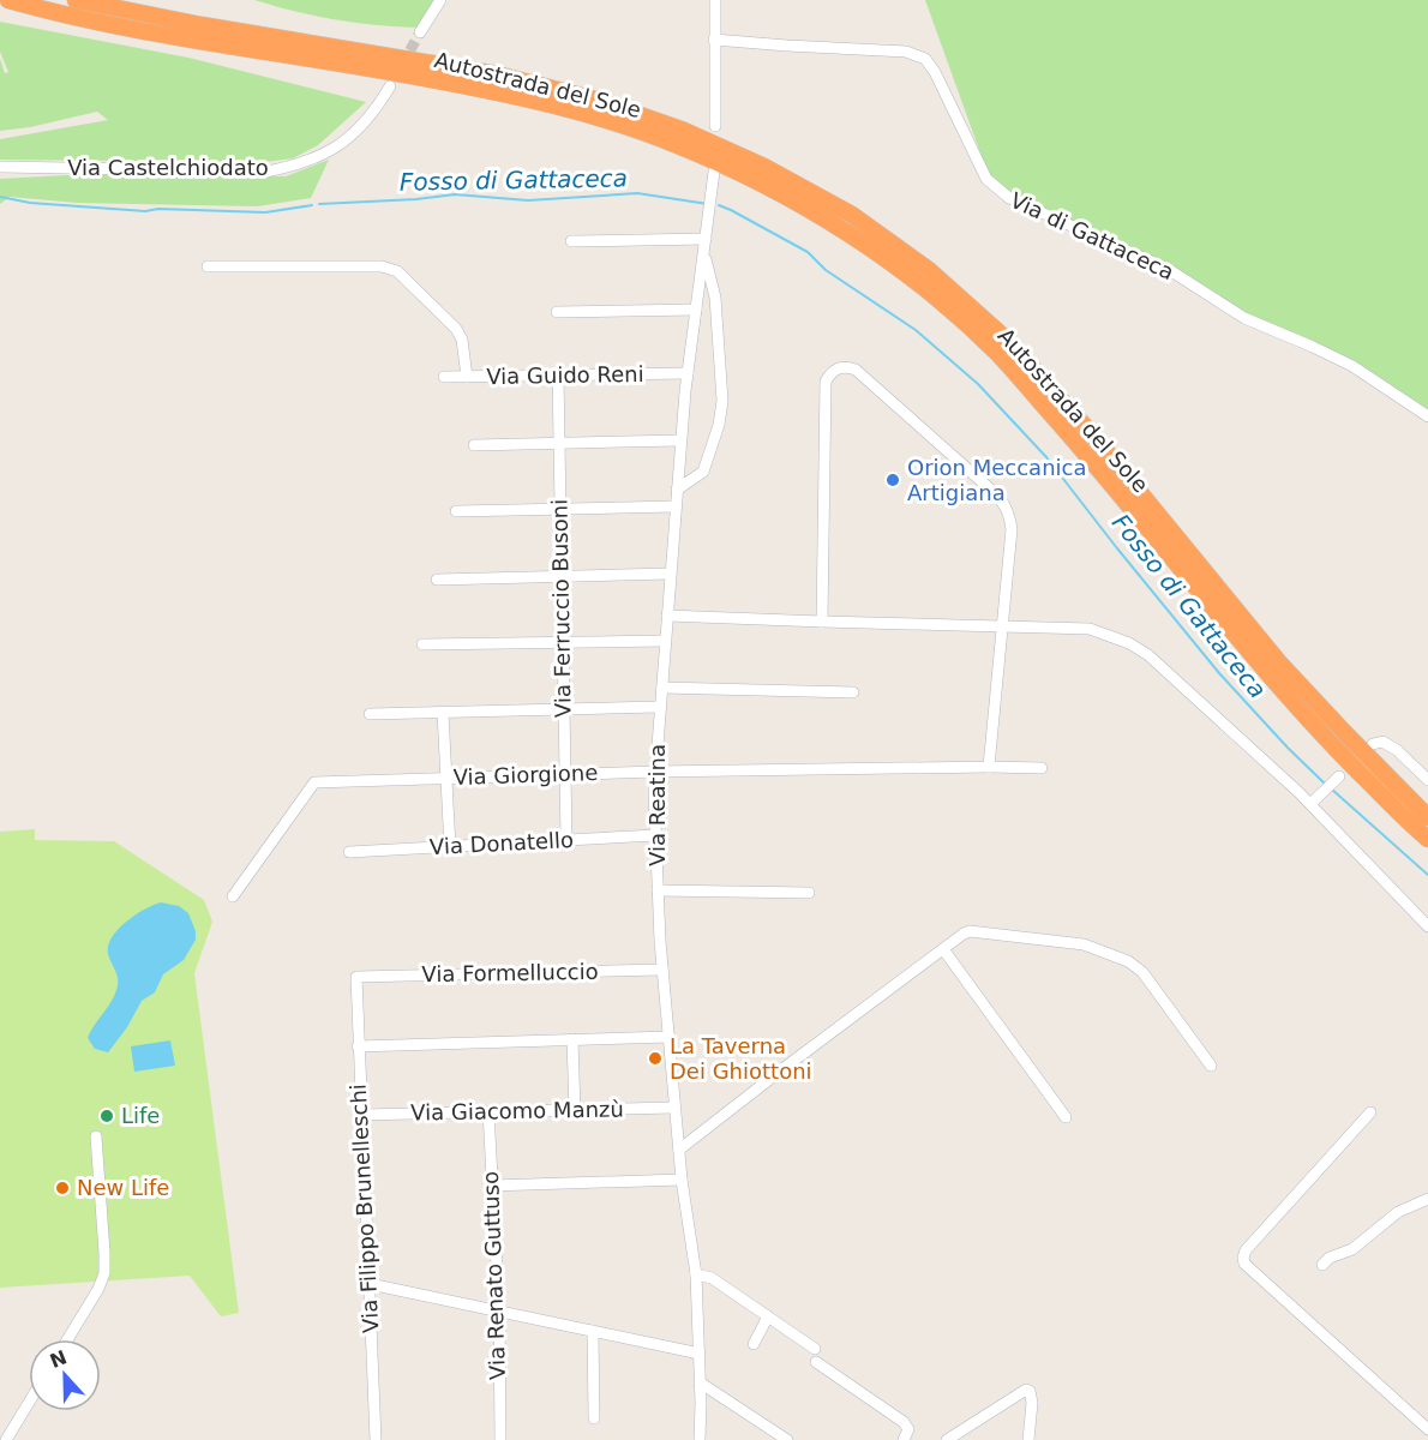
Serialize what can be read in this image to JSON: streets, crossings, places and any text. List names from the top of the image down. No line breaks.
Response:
{"streets":{"highway":["Autostrada del Sole"],"street":["Via Castelchiodato","Via di Gattaceca","Via Guido Reni","Via Ferruccio Busoni","Via Giorgione","Via Reatina","Via Donatello","Via Formelluccio","Via Giacomo Manzù","Via Filippo Brunelleschi","Via Renato Guttuso"]},"crossings":[["Via Guido Reni","Via Ferruccio Busoni"],["Via Guido Reni","Via Reatina"],["Via Ferruccio Busoni","Via Giorgione"],["Via Ferruccio Busoni","Via Donatello"],["Via Giorgione","Via Reatina"],["Via Reatina","Via Donatello"],["Via Reatina","Via Formelluccio"],["Via Reatina","Via Giacomo Manzù"],["Via Formelluccio","Via Filippo Brunelleschi"],["Via Giacomo Manzù","Via Filippo Brunelleschi"],["Via Giacomo Manzù","Via Renato Guttuso"]],"water":["Fosso di Gattaceca"],"places":["Orion Meccanica Artigiana","La Taverna Dei Ghiottoni","Life","New Life"],"north":"top"}
